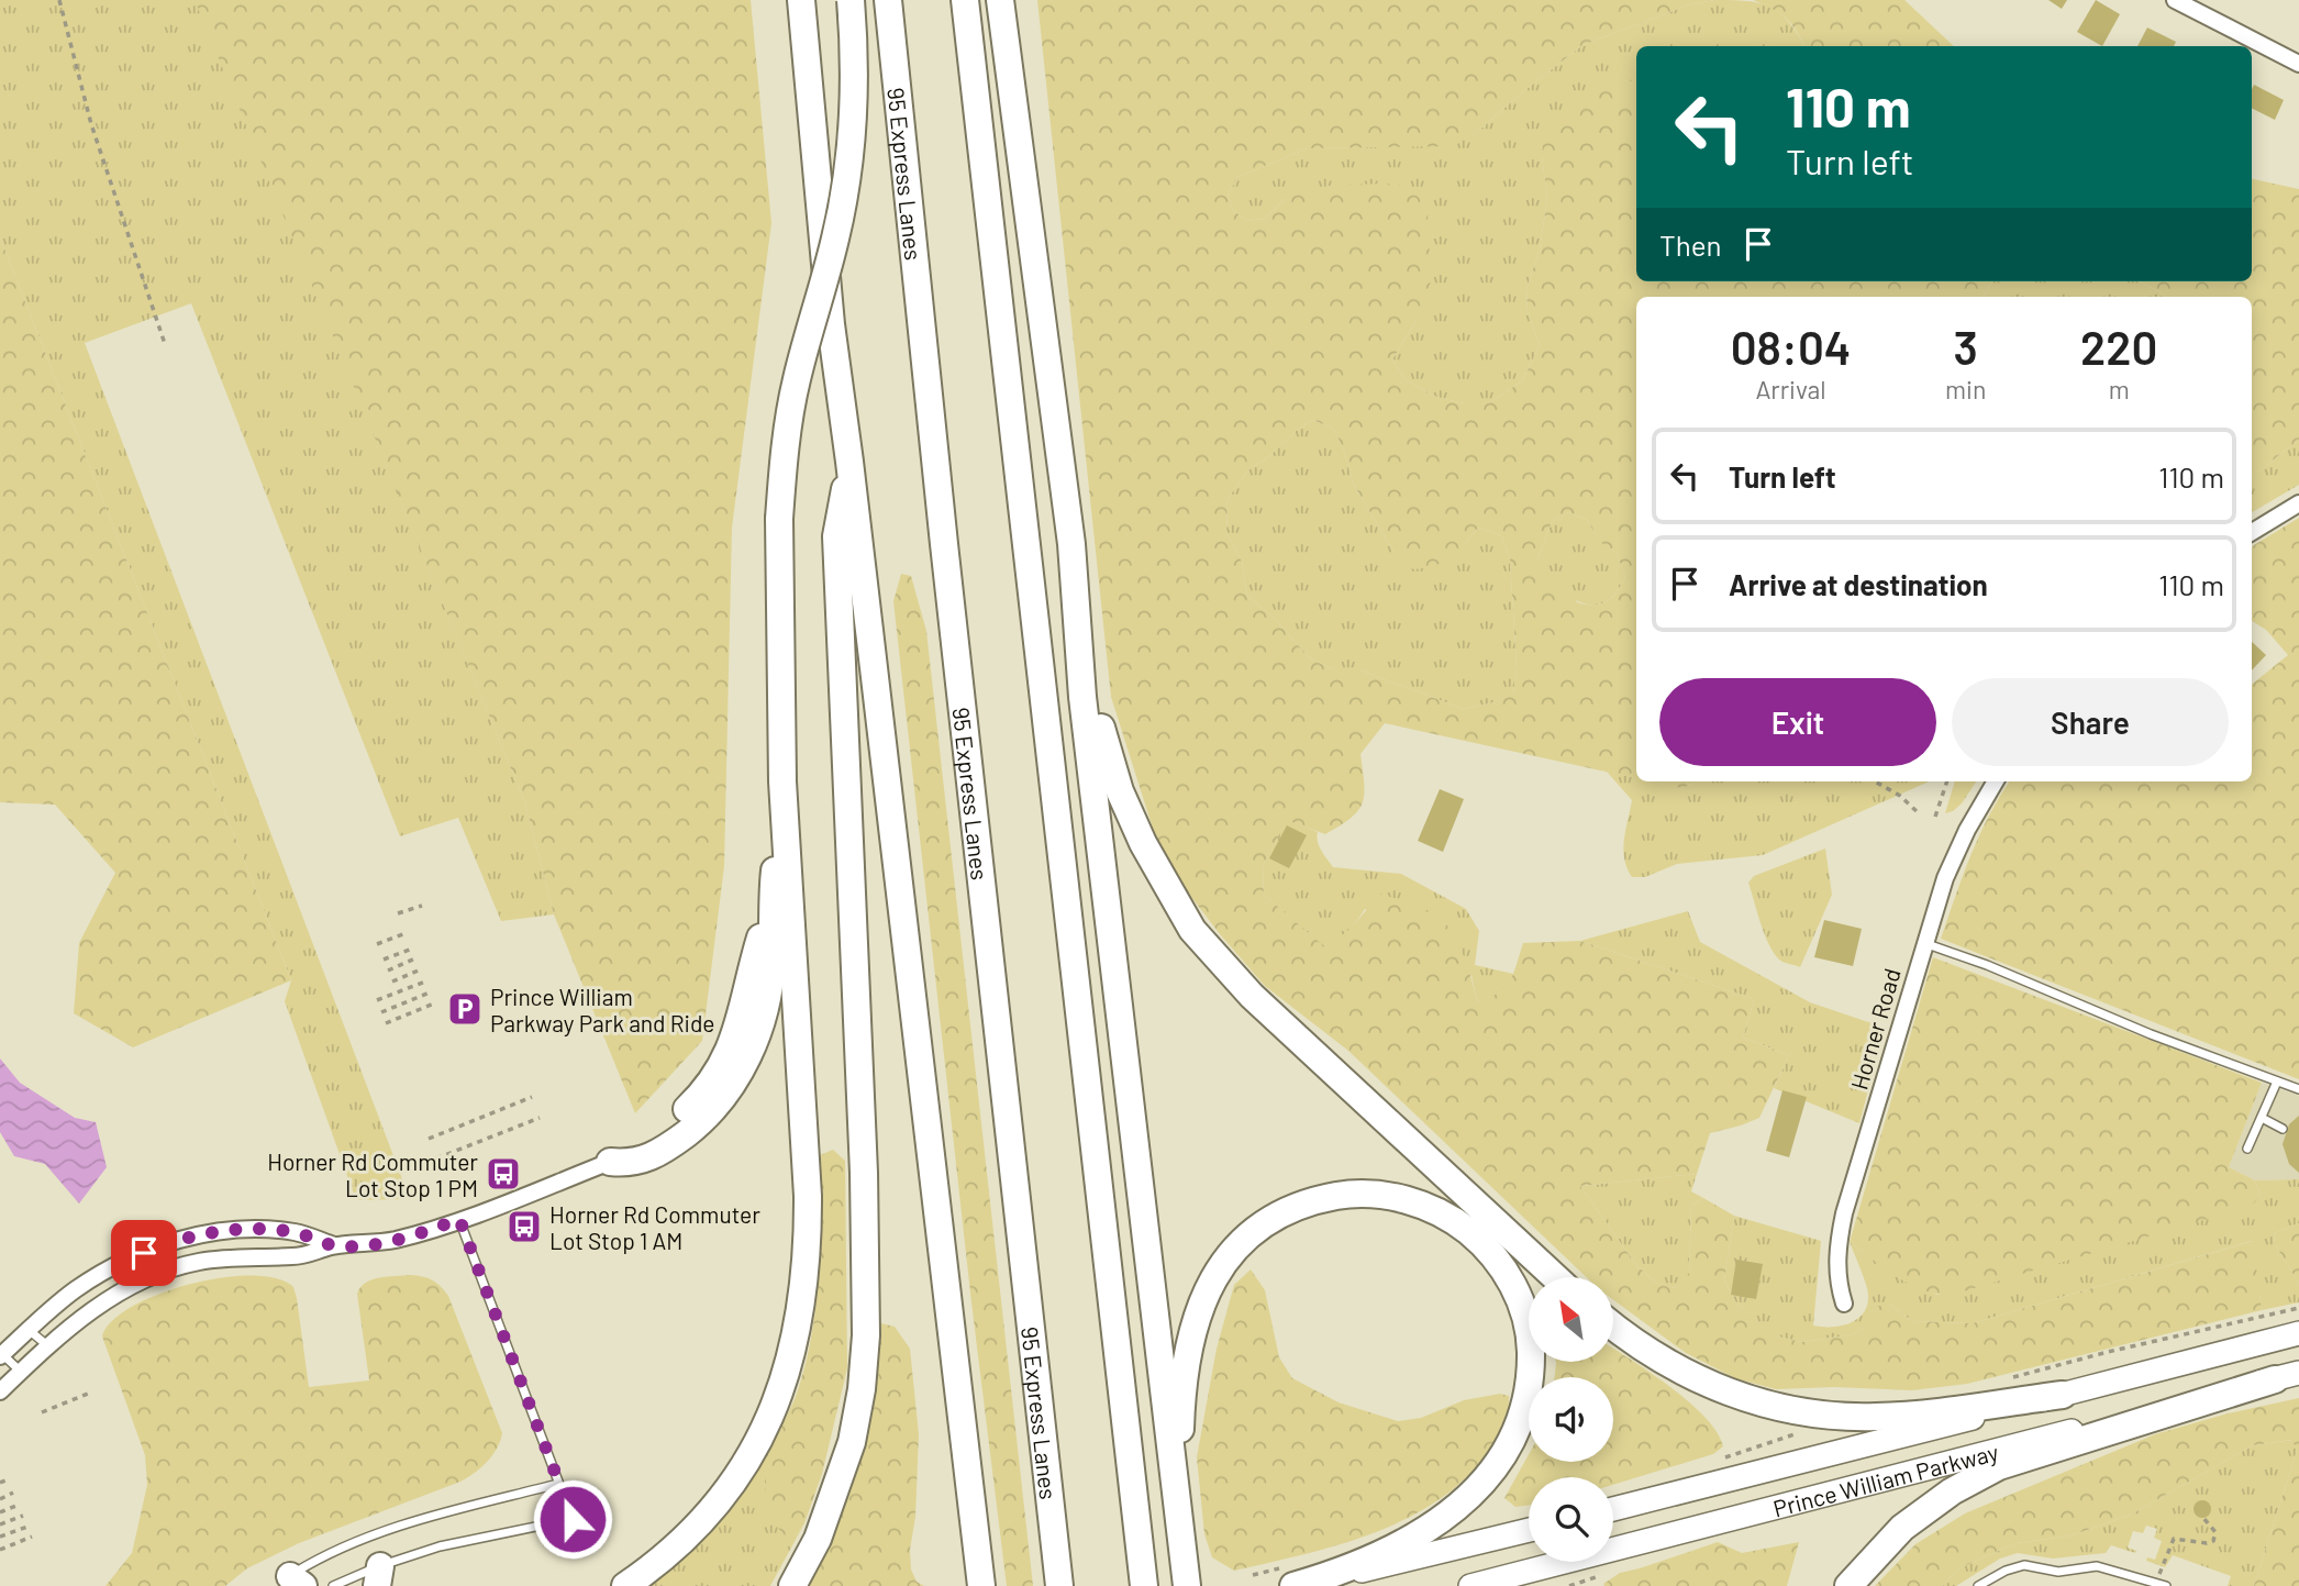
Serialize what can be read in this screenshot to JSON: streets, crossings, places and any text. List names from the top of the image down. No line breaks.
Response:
{"streets":{"highway":["95 Express Lanes"],"main road":["Prince William Parkway"],"street":["Horner Road"]},"places":{"parking":["Prince William Parkway Park and Ride"],"bus stop":["Horner Rd Commuter Lot Stop 1 PM","Horner Rd Commuter Lot Stop 1 AM"]},"north":"top left","page":{"turn":["110 m","Turn left"],"then":"Then","eta":["08:04","Arrival","3","min","220","m"],"list":[{"name":"Turn left","value":"110 m"},{"name":"Arrive at destination","value":"110 m"}],"buttons":["Exit","Share"]}}
